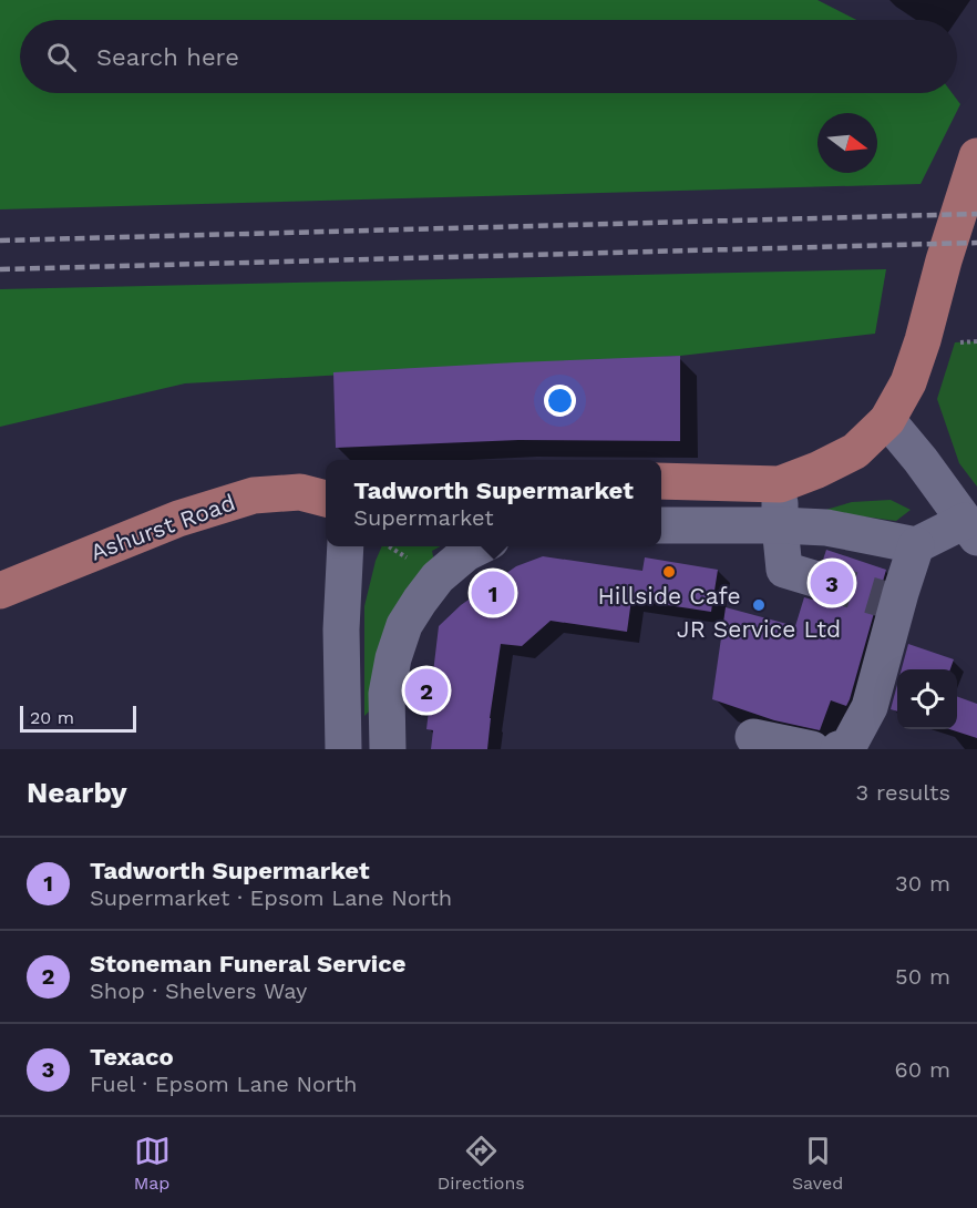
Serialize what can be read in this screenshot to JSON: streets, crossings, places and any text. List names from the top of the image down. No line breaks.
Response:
{"streets":{"main road":["Ashurst Road"]},"places":["Hillside Cafe","JR Service Ltd"],"scale_bar":"20 m","north":"right","page":{"search":"Search here","popup":["Tadworth Supermarket","Supermarket"],"pins":["3","1","2"],"scale":"20 m","heading":["Nearby","3 results"],"list":[{"mark":"1","name":"Tadworth Supermarket","note":"Supermarket · Epsom Lane North","value":"30 m"},{"mark":"2","name":"Stoneman Funeral Service","note":"Shop · Shelvers Way","value":"50 m"},{"mark":"3","name":"Texaco","note":"Fuel · Epsom Lane North","value":"60 m"}],"nav":["Map","Directions","Saved"]}}
